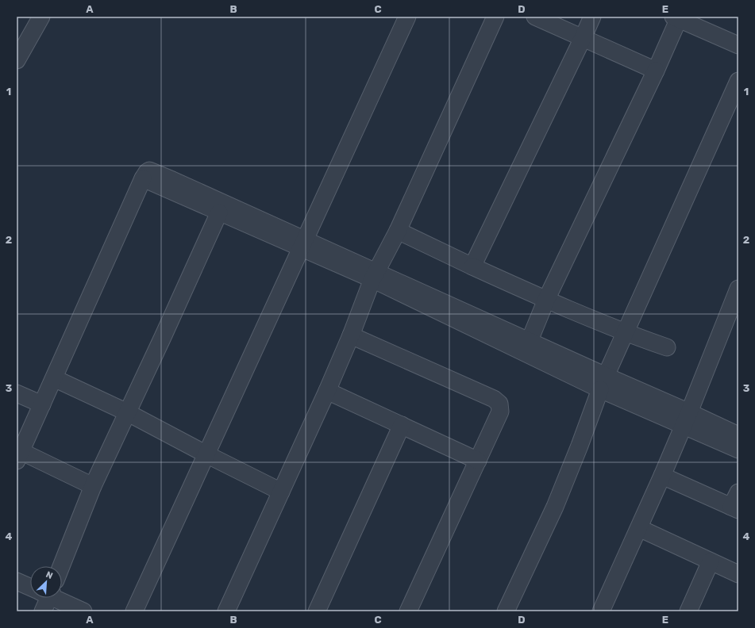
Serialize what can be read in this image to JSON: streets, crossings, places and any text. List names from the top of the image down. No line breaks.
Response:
{"north":"top right","grid":{"columns":["A","B","C","D","E"],"rows":["1","2","3","4"]}}
